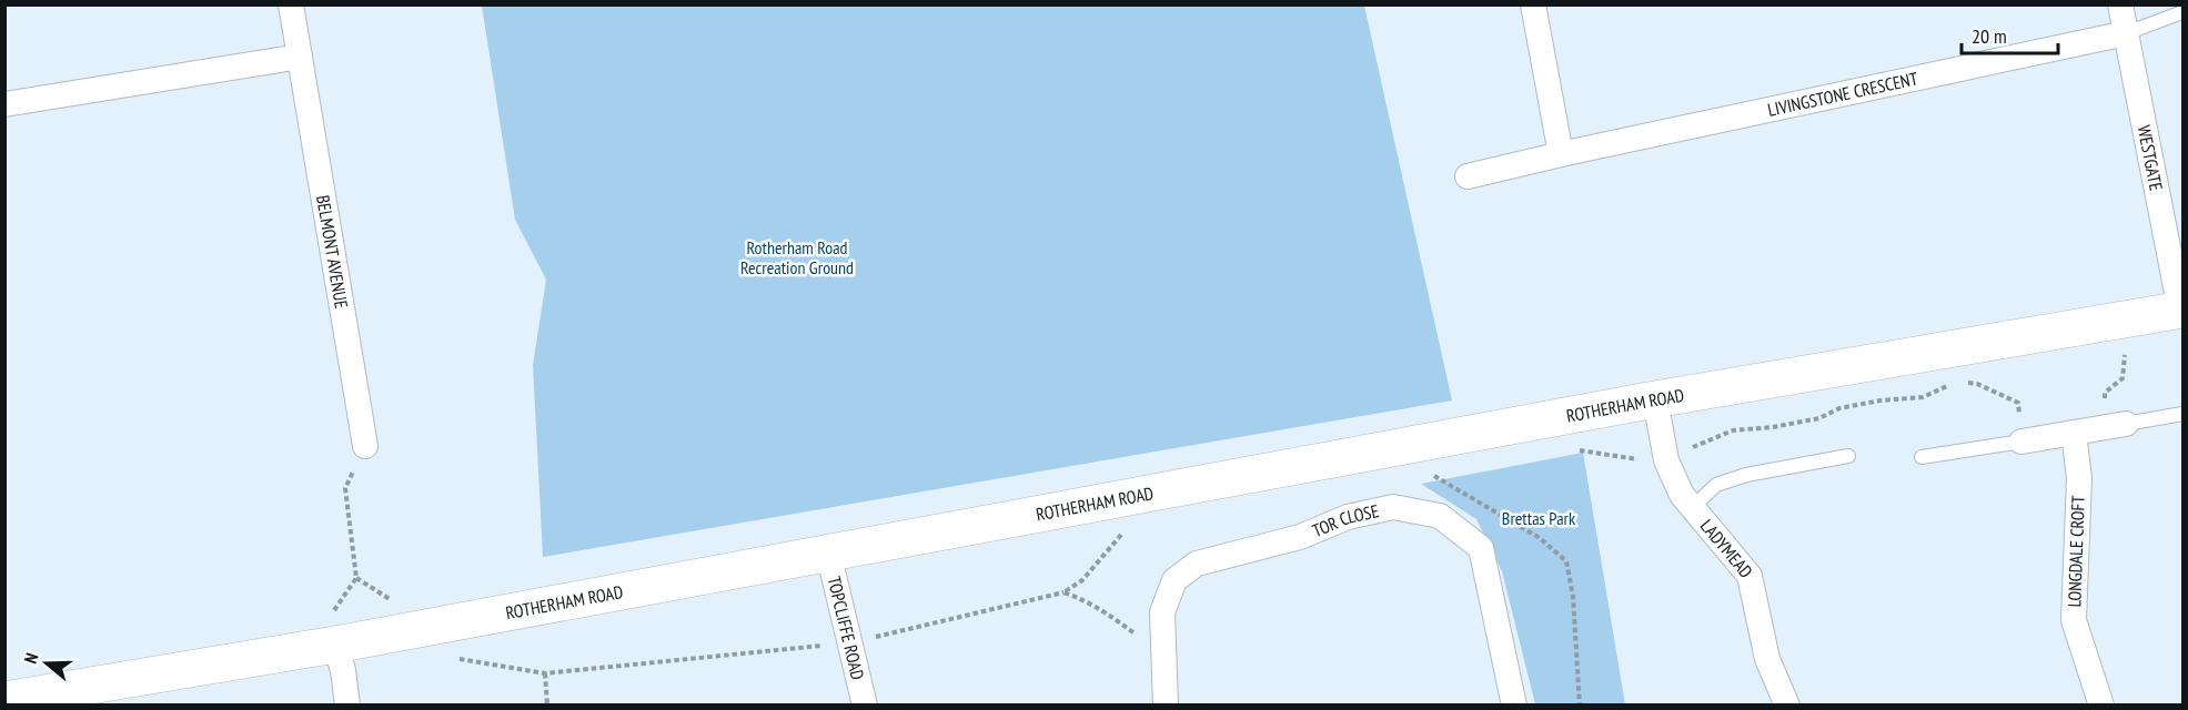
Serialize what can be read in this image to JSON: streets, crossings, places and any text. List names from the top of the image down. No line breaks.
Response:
{"streets":{"main road":["ROTHERHAM ROAD"],"street":["LIVINGSTONE CRESCENT","WESTGATE","BELMONT AVENUE","TOR CLOSE","LADYMEAD","LONGDALE CROFT","TOPCLIFFE ROAD"]},"crossings":[["LIVINGSTONE CRESCENT","WESTGATE"],["WESTGATE","ROTHERHAM ROAD"],["ROTHERHAM ROAD","LADYMEAD"],["ROTHERHAM ROAD","TOPCLIFFE ROAD"]],"parks":["Rotherham Road Recreation Ground","Brettas Park"],"scale_bar":"20 m","north":"left"}
